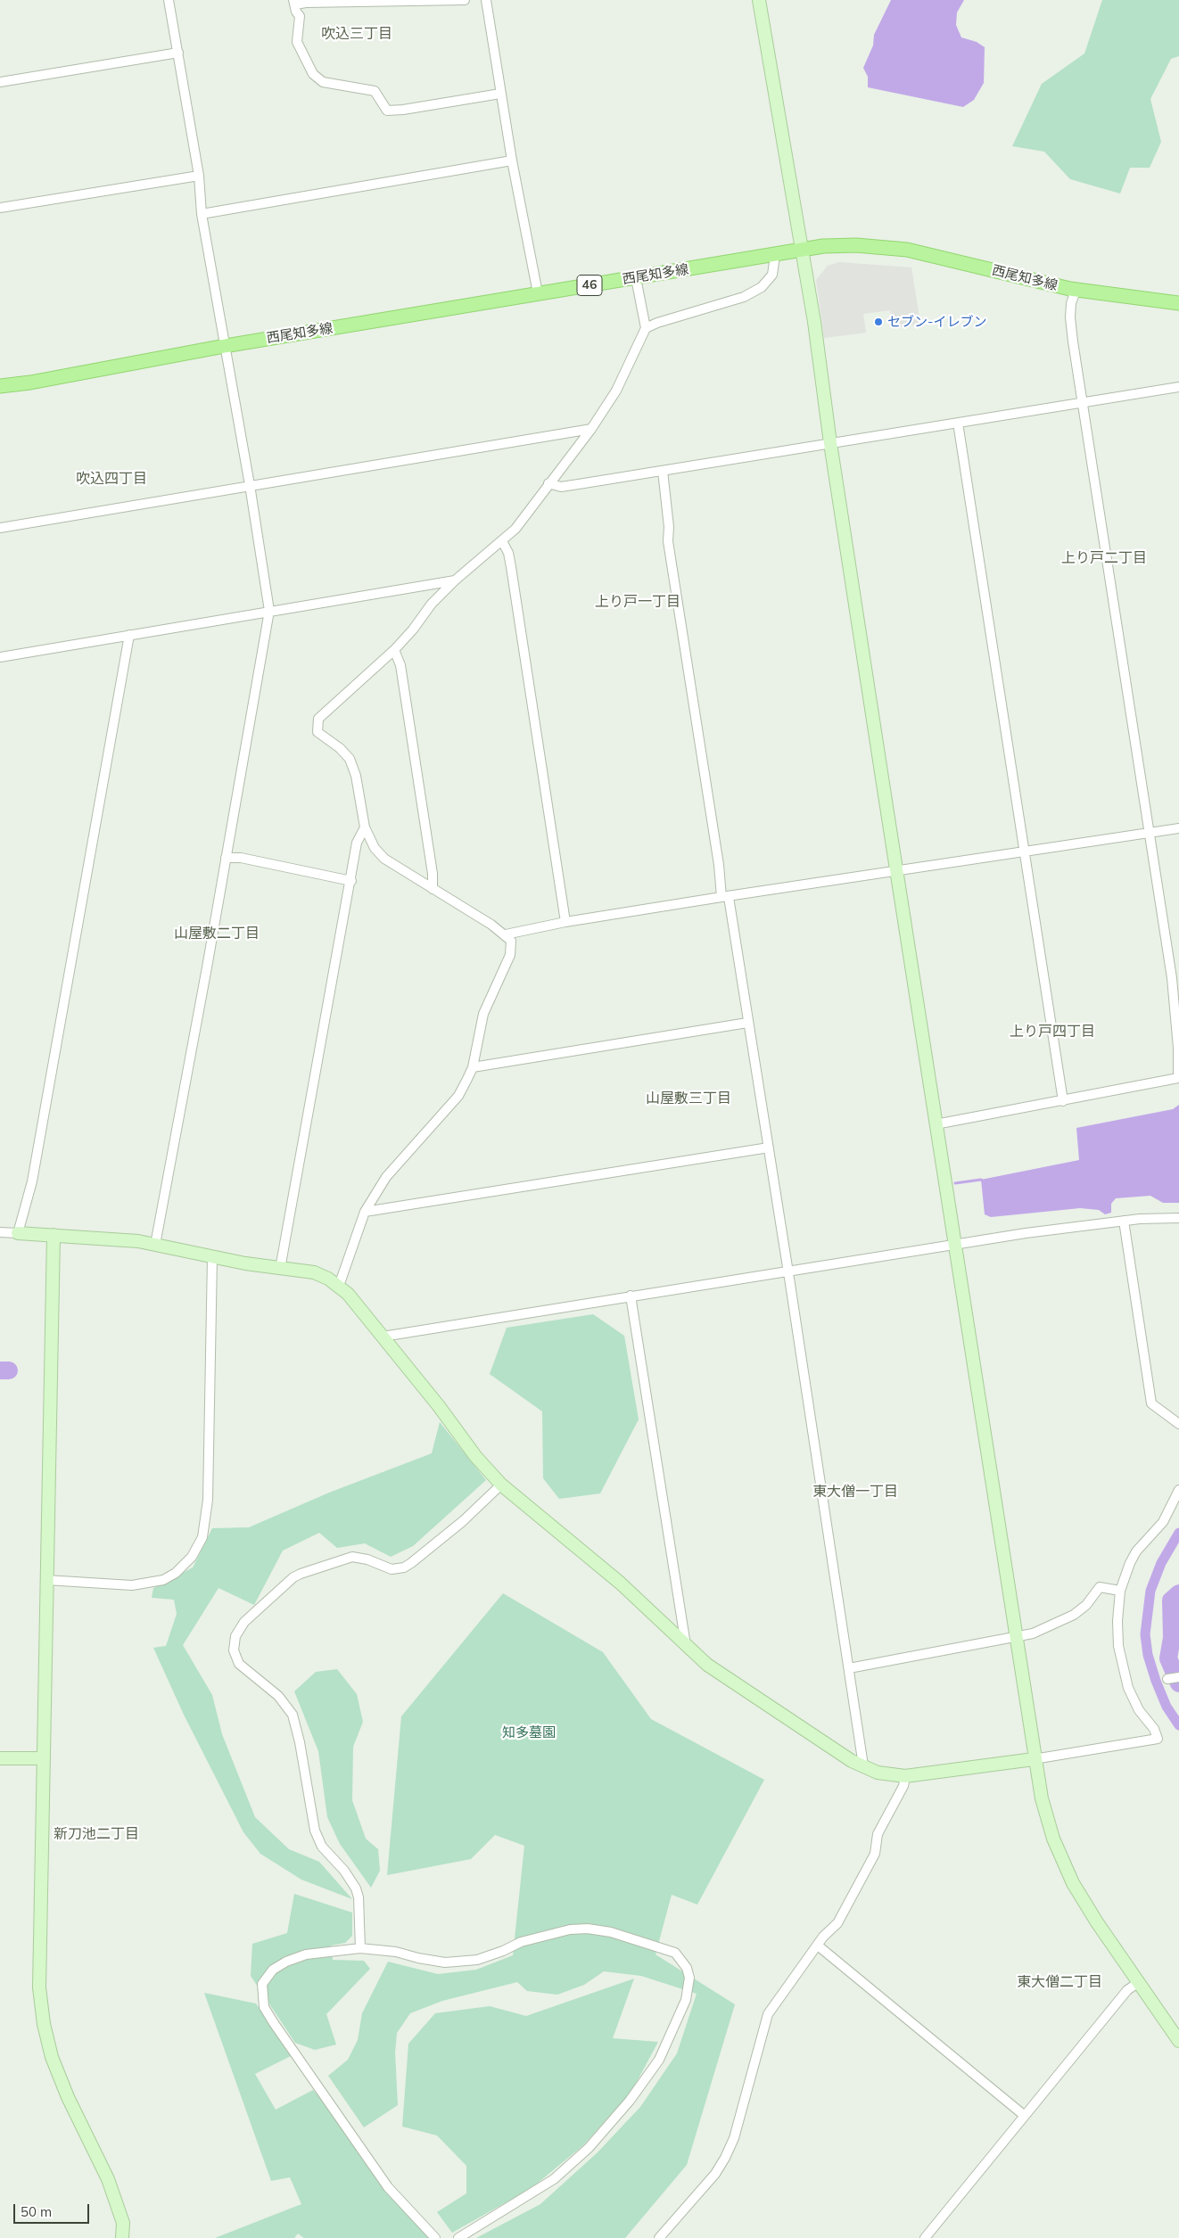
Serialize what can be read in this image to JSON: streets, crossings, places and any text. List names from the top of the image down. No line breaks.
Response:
{"streets":{"main road":["西尾知多線","46"]},"districts":["吹込三丁目","吹込四丁目","上り戸二丁目","上り戸一丁目","山屋敷二丁目","上り戸四丁目","山屋敷三丁目","東大僧一丁目","新刀池二丁目","東大僧二丁目"],"parks":["知多墓園"],"places":["セブン-イレブン"],"scale_bar":"50 m"}
